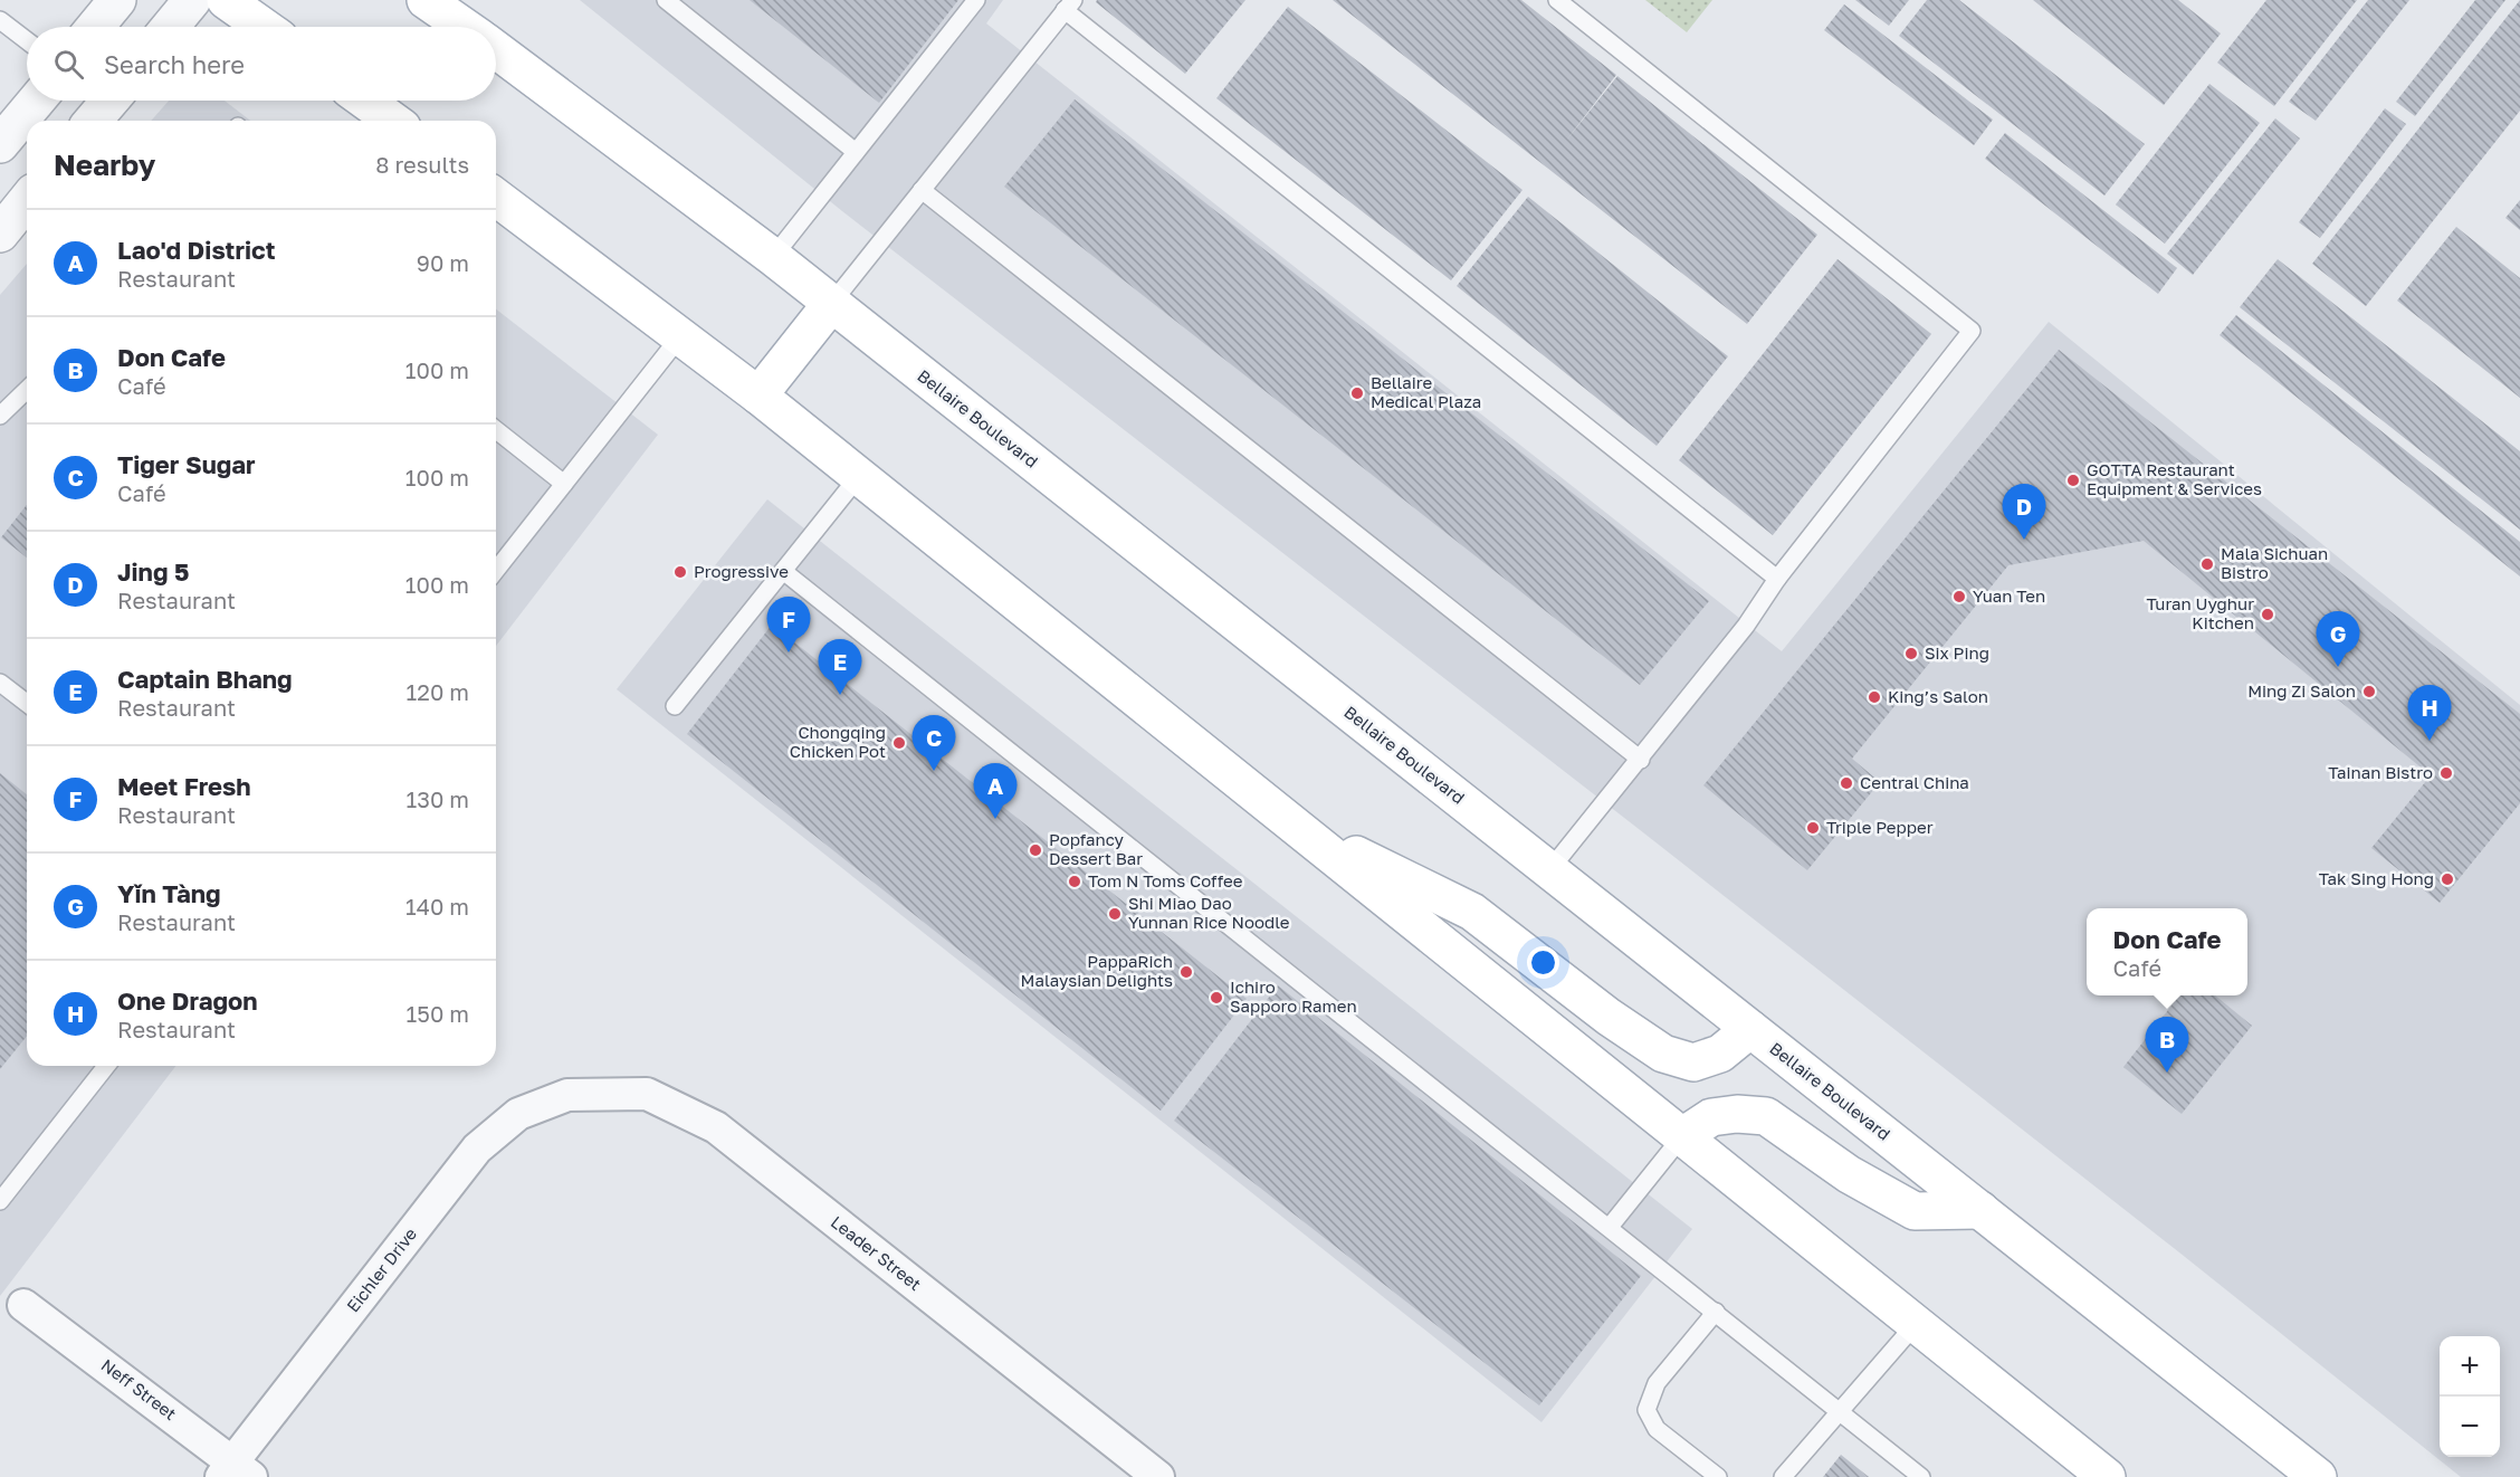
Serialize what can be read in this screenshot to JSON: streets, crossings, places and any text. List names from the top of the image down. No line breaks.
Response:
{"streets":{"main road":["Bellaire Boulevard"],"street":["Leader Street","Eichler Drive","Neff Street"]},"crossings":[["Leader Street","Eichler Drive"],["Eichler Drive","Neff Street"]],"places":["Bellaire Medical Plaza","GOTTA Restaurant Equipment & Services","Mala Sichuan Bistro","Progressive","Yuan Ten","Turan Uyghur Kitchen","Six Ping","Ming Zi Salon","King’s Salon","Chongqing Chicken Pot","Tainan Bistro","Central China","Triple Pepper","Popfancy Dessert Bar","Tak Sing Hong","Tom N Toms Coffee","Shi Miao Dao Yunnan Rice Noodle","PappaRich Malaysian Delights","Ichiro Sapporo Ramen"],"page":{"search":"Search here","heading":["Nearby","8 results"],"list":[{"mark":"A","name":"Lao'd District","note":"Restaurant","value":"90 m"},{"mark":"B","name":"Don Cafe","note":"Café","value":"100 m"},{"mark":"C","name":"Tiger Sugar","note":"Café","value":"100 m"},{"mark":"D","name":"Jing 5","note":"Restaurant","value":"100 m"},{"mark":"E","name":"Captain Bhang","note":"Restaurant","value":"120 m"},{"mark":"F","name":"Meet Fresh","note":"Restaurant","value":"130 m"},{"mark":"G","name":"Yǐn Tàng","note":"Restaurant","value":"140 m"},{"mark":"H","name":"One Dragon","note":"Restaurant","value":"150 m"}],"pins":["D","F","G","E","H","C","A","B"],"popup":["Don Cafe","Café"],"map_buttons":["+","−"]}}
